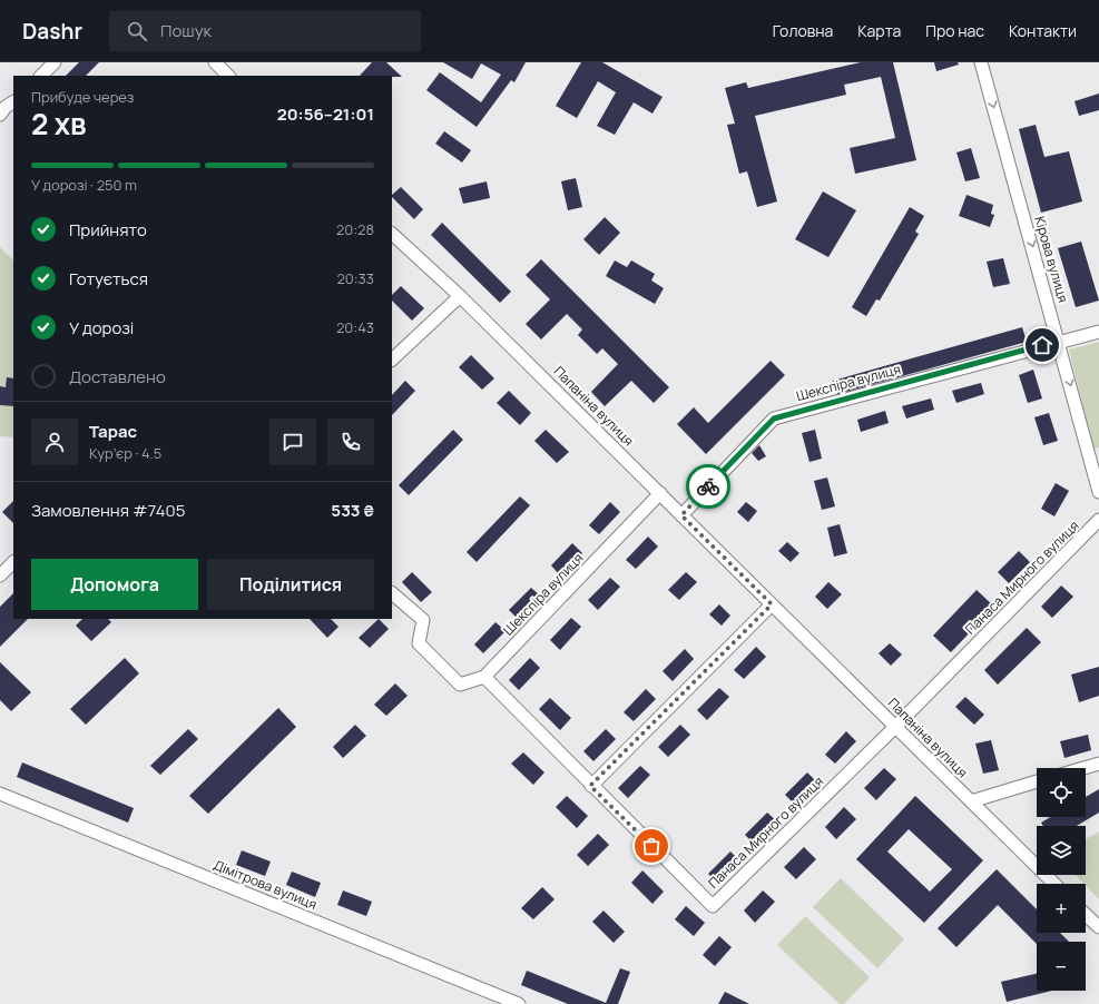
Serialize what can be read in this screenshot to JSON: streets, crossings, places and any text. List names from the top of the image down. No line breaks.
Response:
{"streets":{"street":["Кірова вулиця","Шекспіра вулиця","Папаніна вулиця","Панаса Мирного вулиця","Дімітрова вулиця"]},"crossings":[["Кірова вулиця","Шекспіра вулиця"],["Шекспіра вулиця","Папаніна вулиця"],["Шекспіра вулиця","Панаса Мирного вулиця"],["Папаніна вулиця","Панаса Мирного вулиця"]],"one_way":["Кірова вулиця"],"page":{"header":"Dashr","search":"Пошук","nav":["Головна","Карта","Про нас","Контакти"],"heading":["2 хв","Прибуде через","20:56–21:01"],"panel":["Тарас","Кур’єр · 4.5","Замовлення #7405","533 ₴"],"bar":"У дорозі · 250 m","list":[["Прийнято","20:28"],["Готується","20:33"],["У дорозі","20:43"],"Доставлено"],"buttons":["Допомога","Поділитися"],"map_buttons":["+","−"]}}
